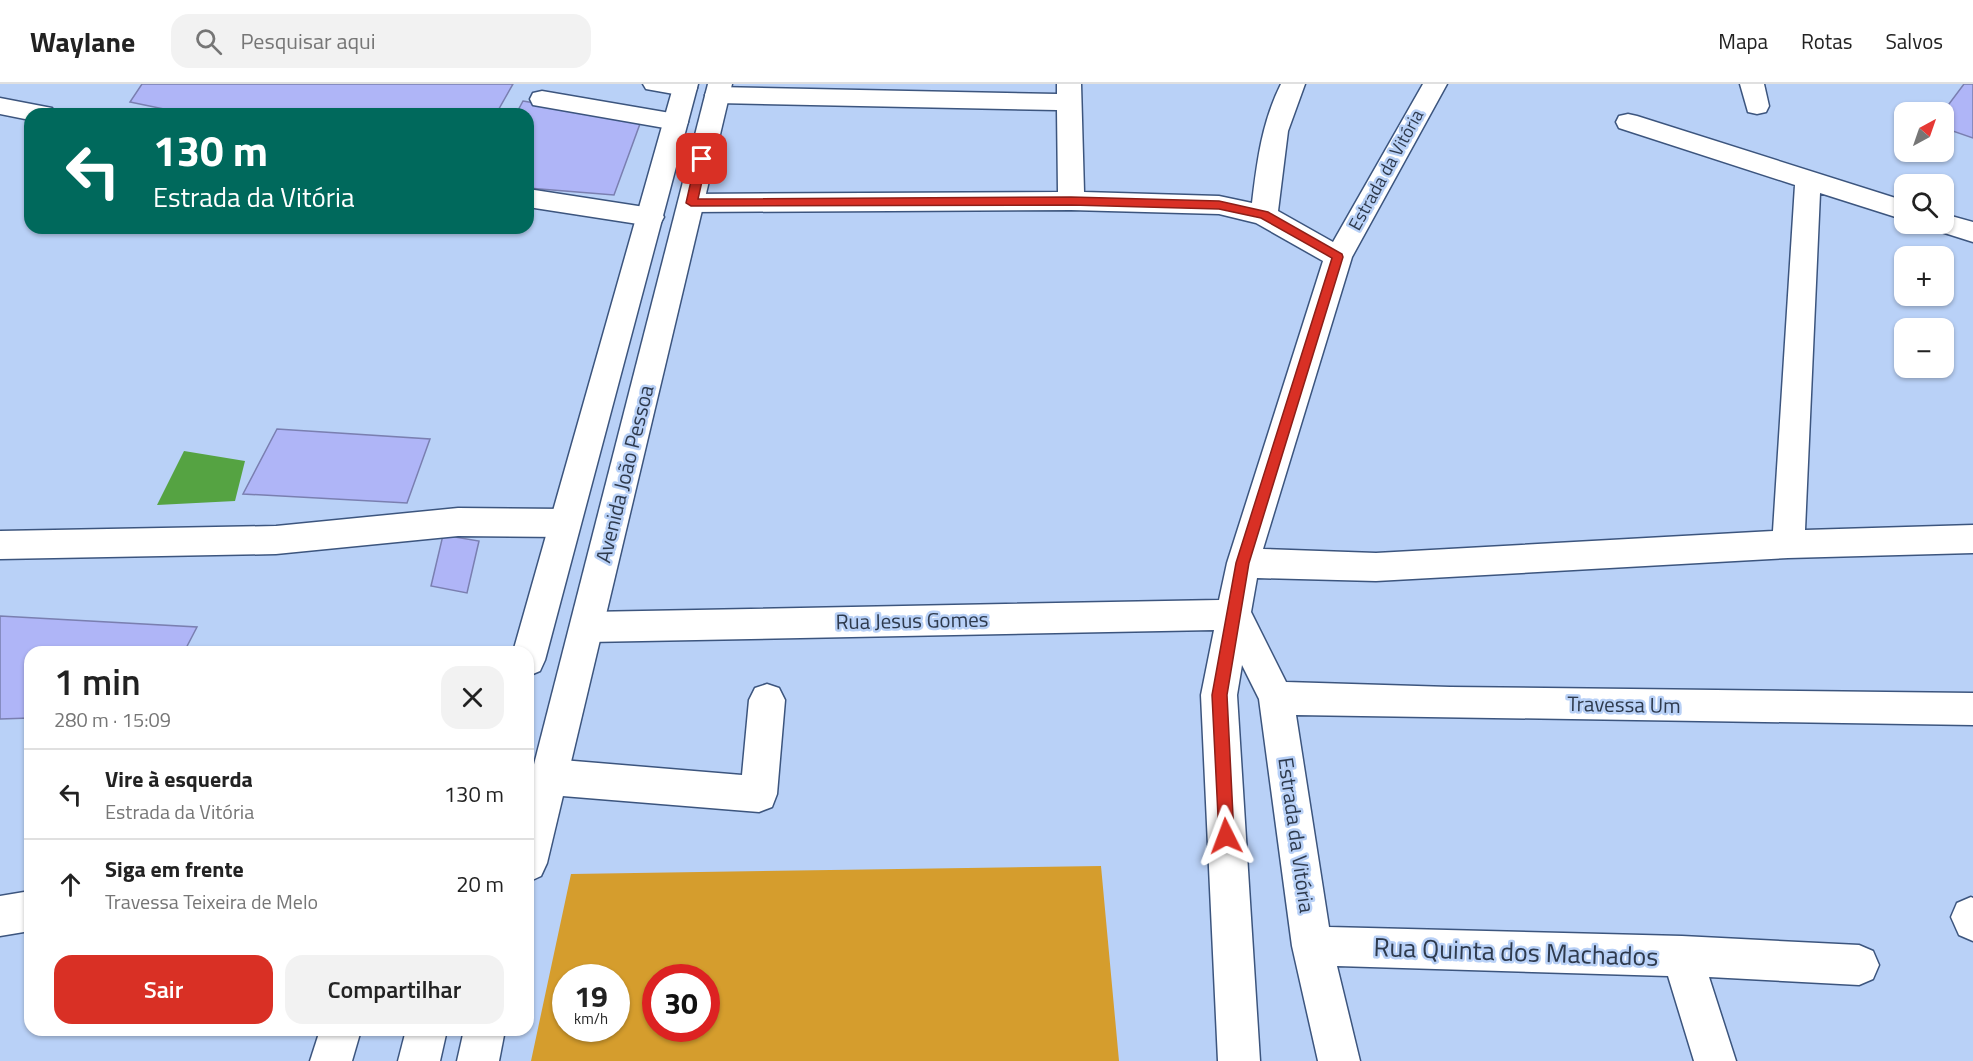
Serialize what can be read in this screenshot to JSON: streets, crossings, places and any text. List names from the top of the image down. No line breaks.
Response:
{"streets":{"street":["Estrada da Vitória","Avenida João Pessoa","Rua Jesus Gomes","Travessa Um","Rua Quinta dos Machados"]},"crossings":[["Estrada da Vitória","Rua Jesus Gomes"],["Estrada da Vitória","Travessa Um"],["Estrada da Vitória","Rua Quinta dos Machados"],["Avenida João Pessoa","Rua Jesus Gomes"]],"north":"top right","page":{"header":"Waylane","search":"Pesquisar aqui","nav":["Mapa","Rotas","Salvos"],"map_buttons":["+","−"],"turn":["130 m","Estrada da Vitória"],"heading":["1 min","280 m · 15:09"],"list":[{"name":"Vire à esquerda","note":"Estrada da Vitória","value":"130 m"},{"name":"Siga em frente","note":"Travessa Teixeira de Melo","value":"20 m"}],"buttons":["Sair","Compartilhar"],"speed":"19 km/h","limit":"30"}}
